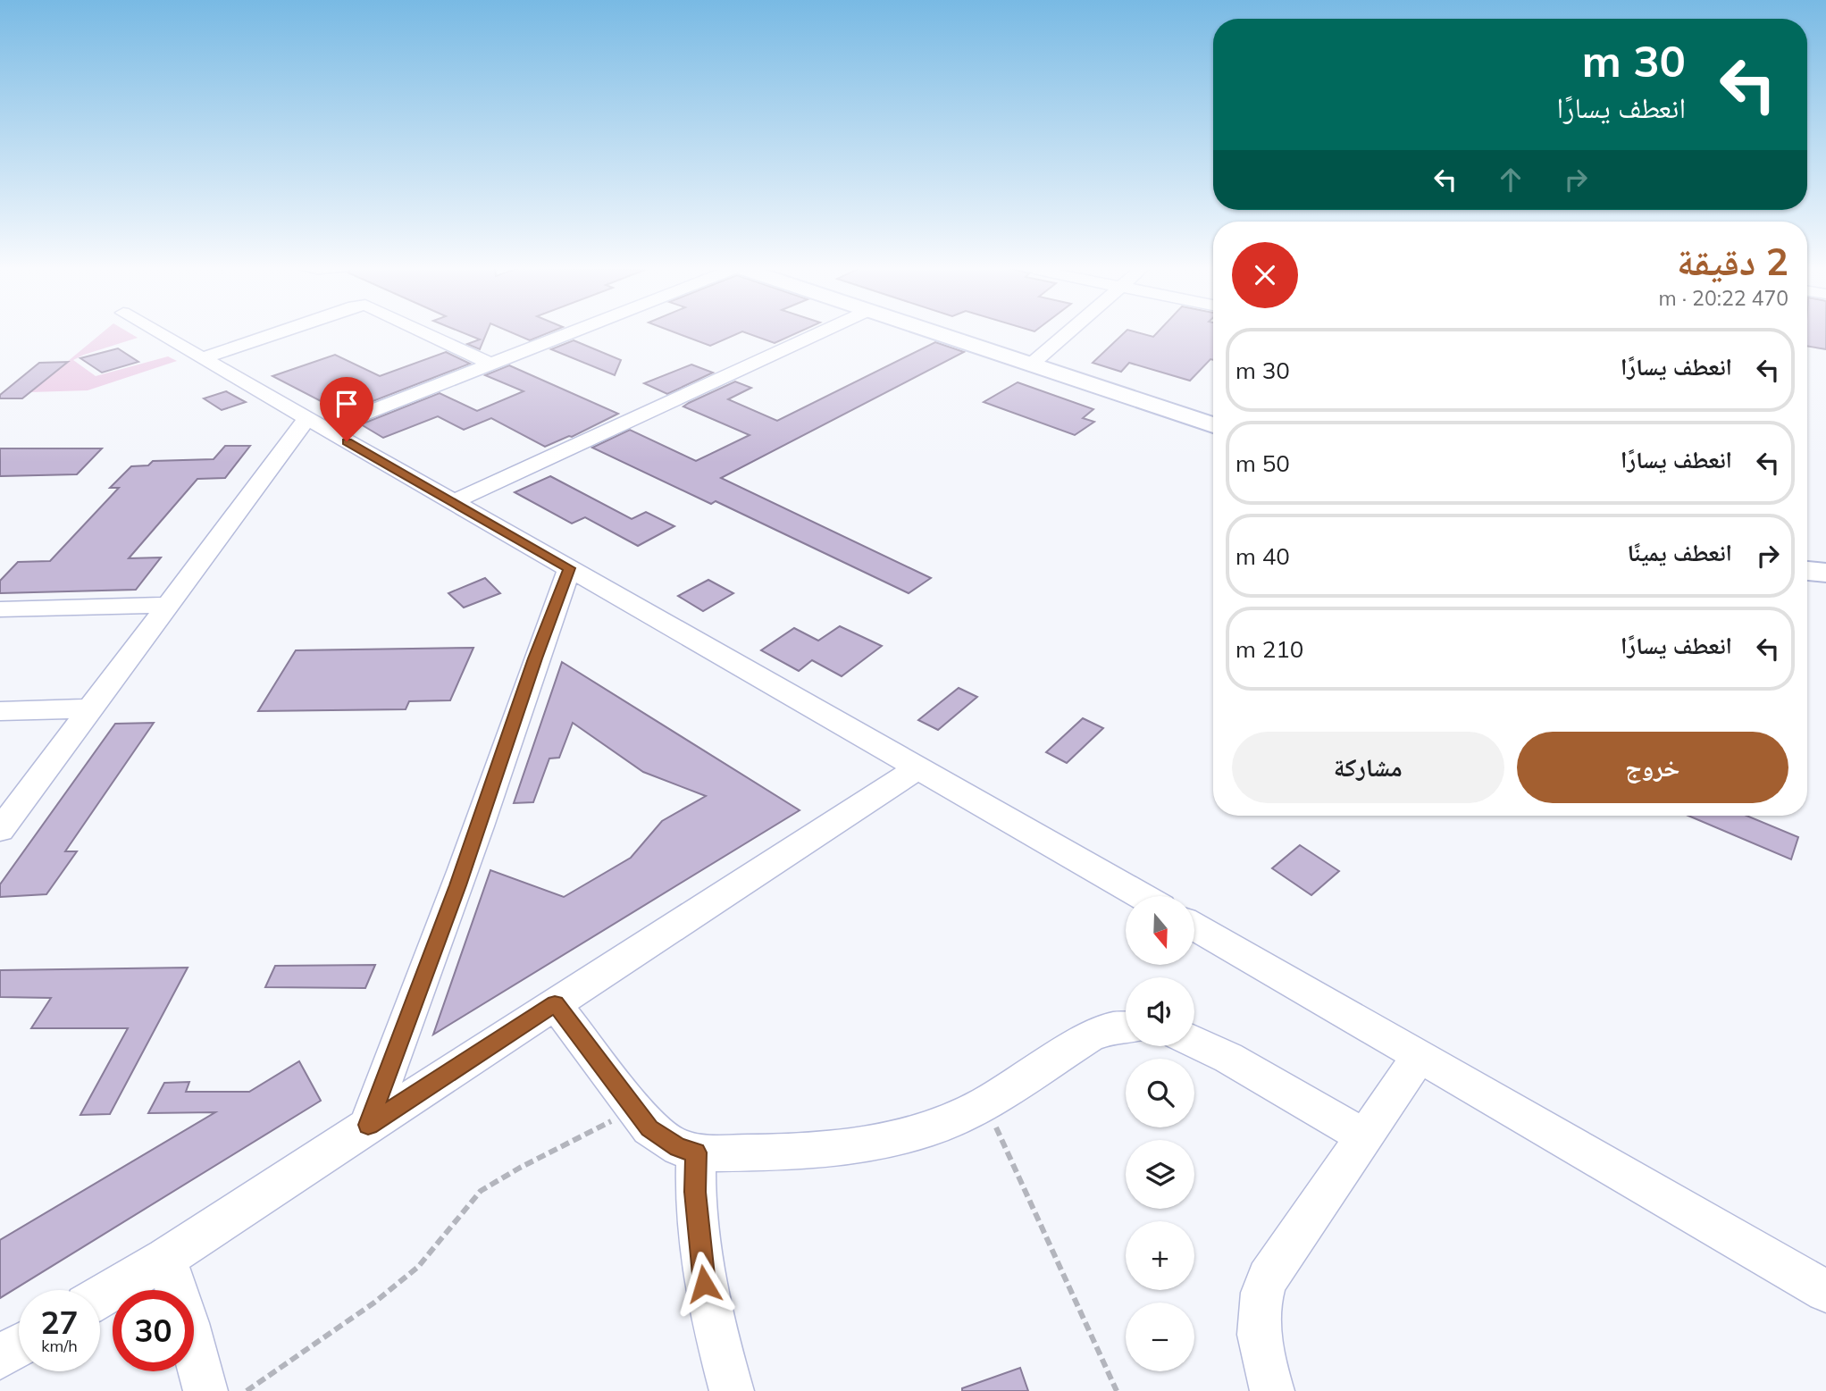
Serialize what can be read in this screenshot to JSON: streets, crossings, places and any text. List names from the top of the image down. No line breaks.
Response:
{"north":"bottom","page":{"turn":["30 m","انعطف يسارًا"],"heading":["2 دقيقة","470 m · 20:22"],"list":[{"name":"انعطف يسارًا","value":"30 m"},{"name":"انعطف يسارًا","value":"50 m"},{"name":"انعطف يمينًا","value":"40 m"},{"name":"انعطف يسارًا","value":"210 m"}],"buttons":["خروج","مشاركة"],"map_buttons":["+","−"],"speed":"27 km/h","limit":"30"}}
